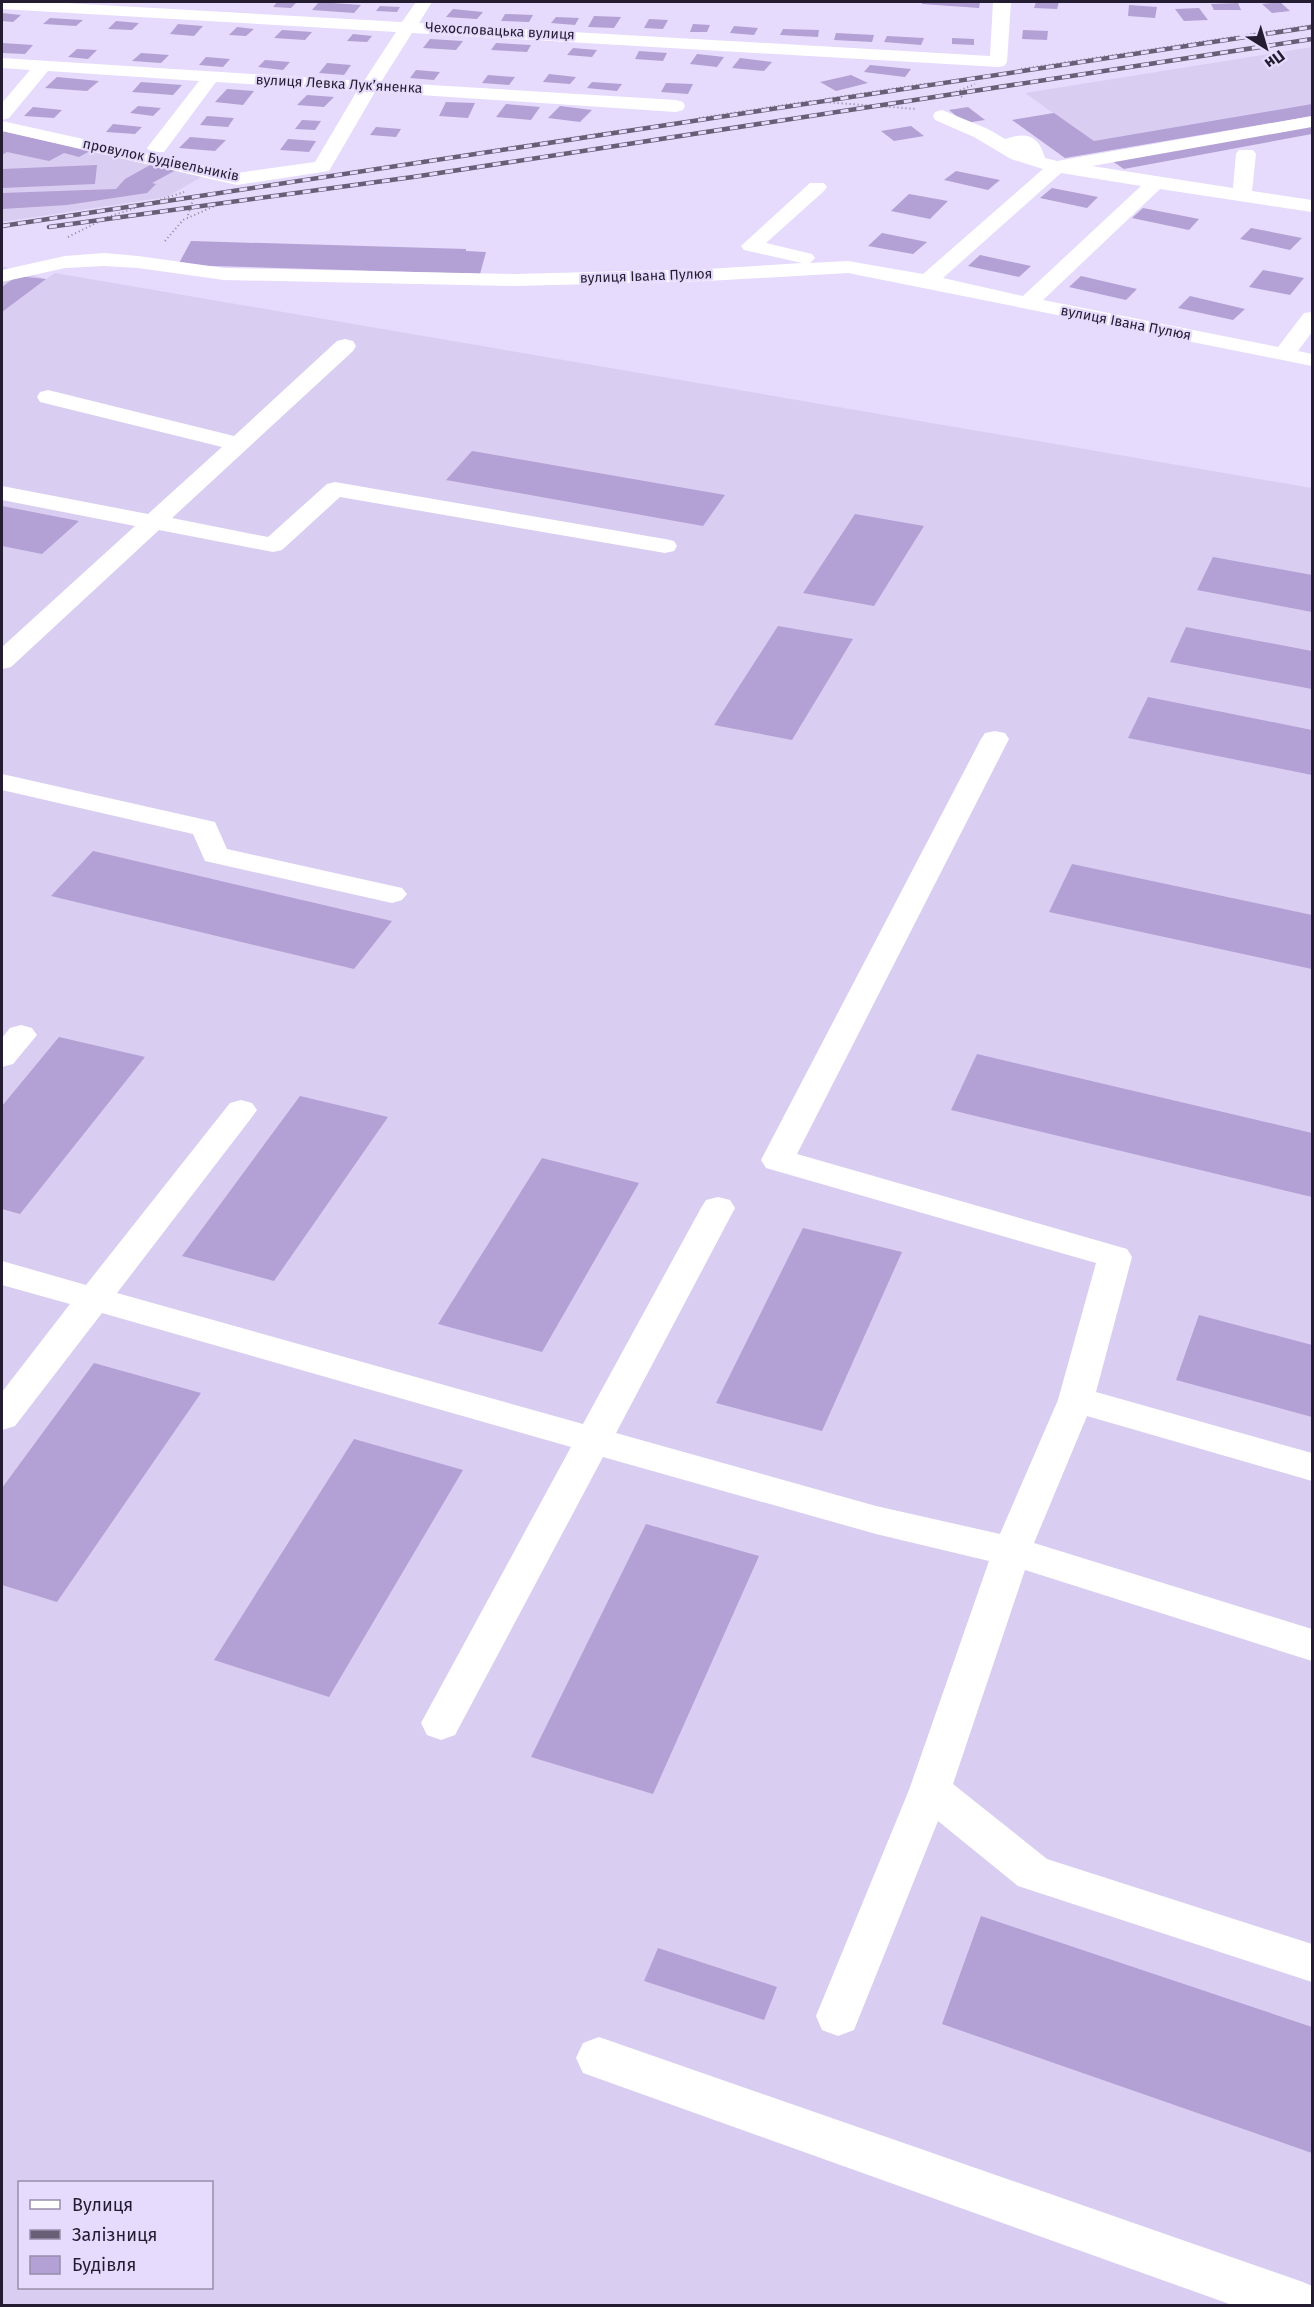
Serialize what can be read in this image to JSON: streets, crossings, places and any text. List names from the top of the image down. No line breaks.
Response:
{"streets":{"street":["Чехословацька вулиця","вулиця Левка Лукʼяненка","провулок Будівельників","вулиця Івана Пулюя"]},"crossings":[["вулиця Левка Лукʼяненка","провулок Будівельників"]],"legend":["Вулиця","Залізниця","Будівля"],"north":"bottom right"}
